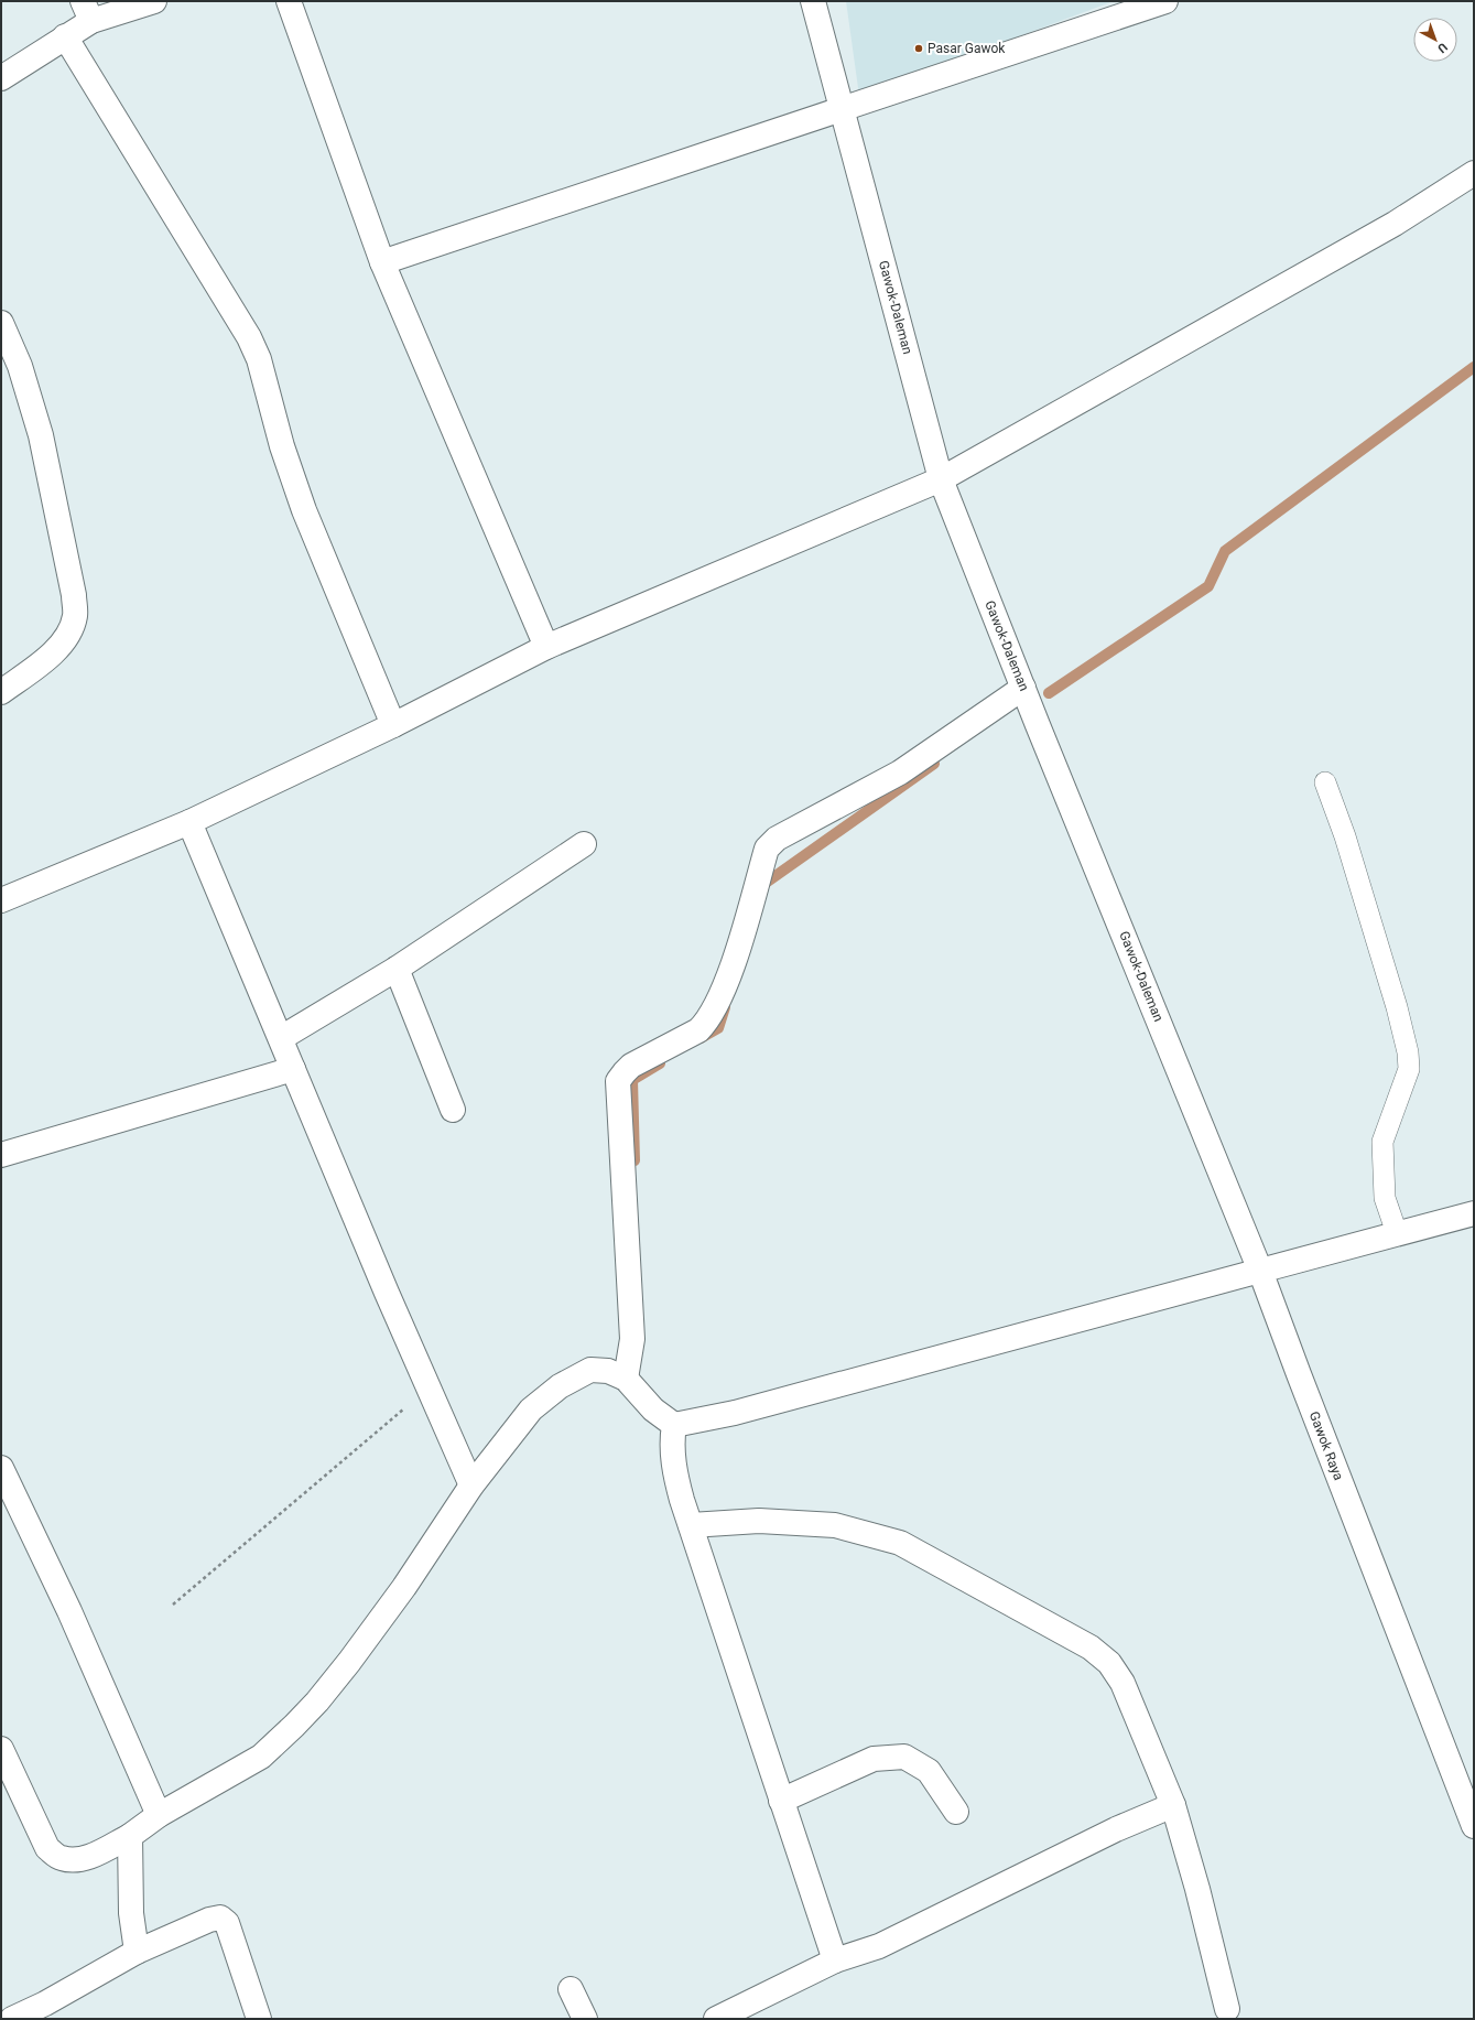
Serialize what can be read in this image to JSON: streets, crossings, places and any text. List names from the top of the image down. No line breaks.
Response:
{"streets":{"street":["Gawok-Daleman","Gawok Raya"]},"crossings":[["Gawok-Daleman","Gawok Raya"]],"places":["Pasar Gawok"],"north":"bottom right"}
